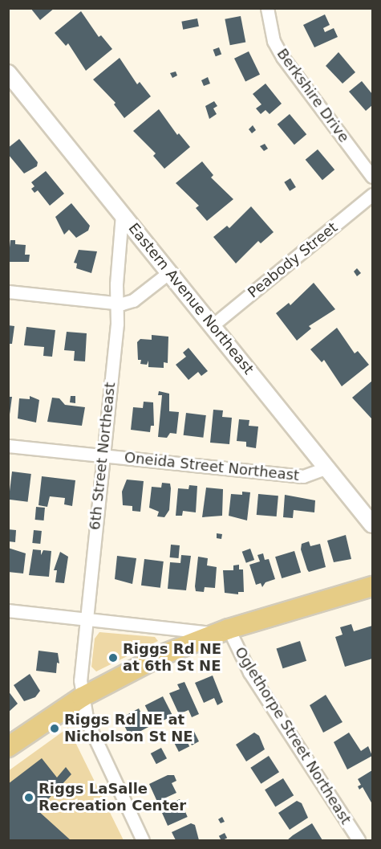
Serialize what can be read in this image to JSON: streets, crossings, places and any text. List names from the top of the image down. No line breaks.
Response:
{"streets":{"street":["Berkshire Drive","Peabody Street","Eastern Avenue Northeast","6th Street Northeast","Oneida Street Northeast","Oglethorpe Street Northeast"]},"crossings":[["Peabody Street","Eastern Avenue Northeast"],["Eastern Avenue Northeast","6th Street Northeast"],["Eastern Avenue Northeast","Oneida Street Northeast"],["6th Street Northeast","Oneida Street Northeast"]],"places":["Riggs Rd NE at 6th St NE","Riggs Rd NE at Nicholson St NE","Riggs LaSalle Recreation Center"]}
